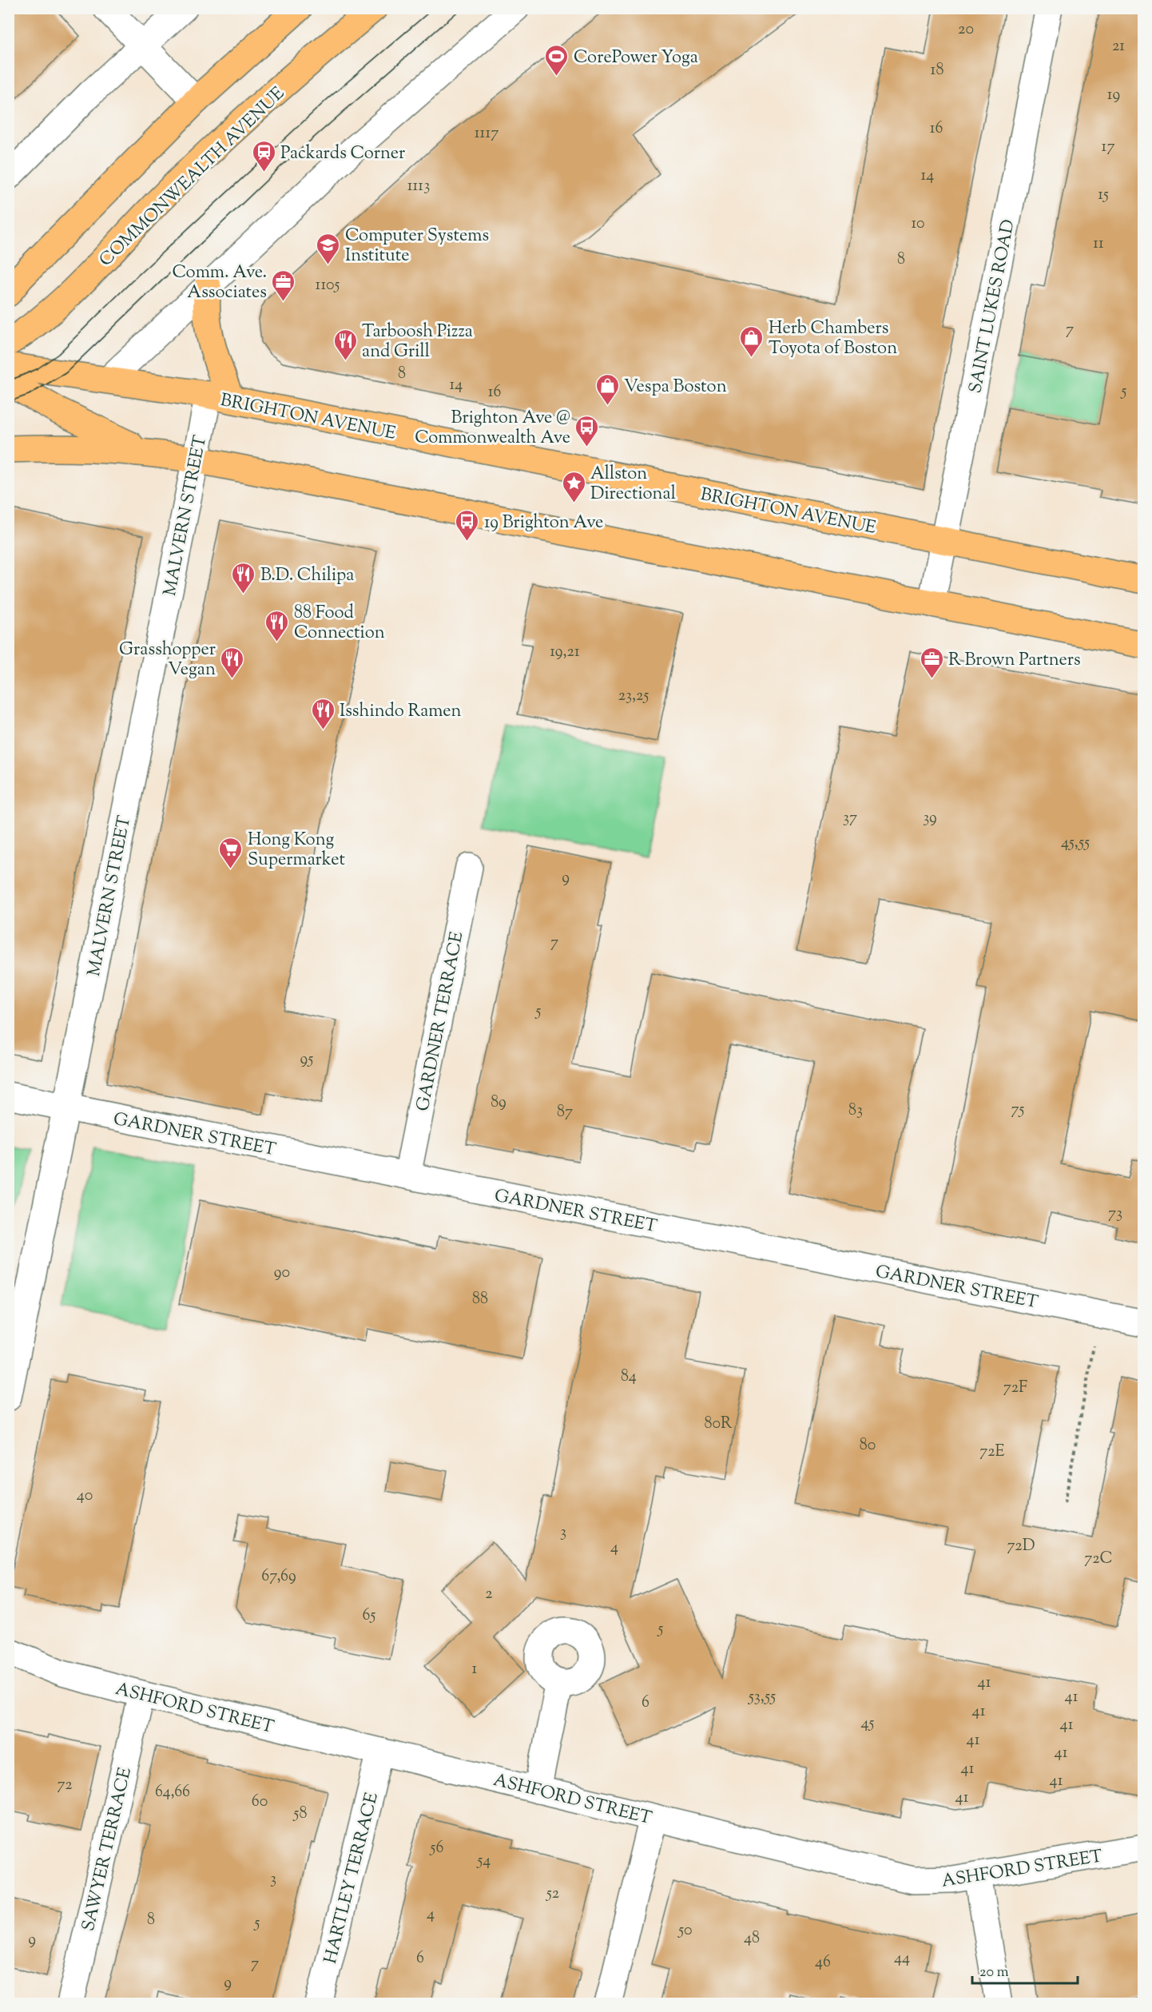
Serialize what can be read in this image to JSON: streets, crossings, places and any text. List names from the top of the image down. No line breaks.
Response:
{"streets":{"main road":["COMMONWEALTH AVENUE","BRIGHTON AVENUE"],"street":["SAINT LUKES ROAD","MALVERN STREET","GARDNER TERRACE","GARDNER STREET","ASHFORD STREET","SAWYER TERRACE","HARTLEY TERRACE"]},"crossings":[["SAINT LUKES ROAD","BRIGHTON AVENUE"],["BRIGHTON AVENUE","MALVERN STREET"],["MALVERN STREET","GARDNER STREET"],["GARDNER TERRACE","GARDNER STREET"],["ASHFORD STREET","SAWYER TERRACE"],["ASHFORD STREET","HARTLEY TERRACE"]],"places":{"sports":["CorePower Yoga"],"station":["Packards Corner"],"school or university":["Computer Systems Institute"],"office":["Comm. Ave. Associates","R Brown Partners"],"shop":["Herb Chambers Toyota of Boston","Vespa Boston"],"restaurant":["Tarboosh Pizza and Grill","B.D. Chilipa","88 Food Connection","Grasshopper Vegan","Isshindo Ramen"],"bus stop":["Brighton Ave @ Commonwealth Ave","19 Brighton Ave"],"place":["Allston Directional"],"supermarket":["Hong Kong Supermarket"]},"house_numbers":["20","21","18","19","16","1117","17","14","1113","15","10","11","8","1105","7","8","14","5","16","19,21","23,25","37","39","45,55","9","7","5","95","89","75","83","87","73","90","88","84","72F","80R","80","72E","40","3","72D","4","72C","67,69","2","65","5","1","41","53,55","41","6","41","45","41","41","41","41","41","72","64,66","41","60","58","56","54","3","52","4","8","5","50","48","9","6","44","46","7","9"],"scale_bar":"20 m"}
